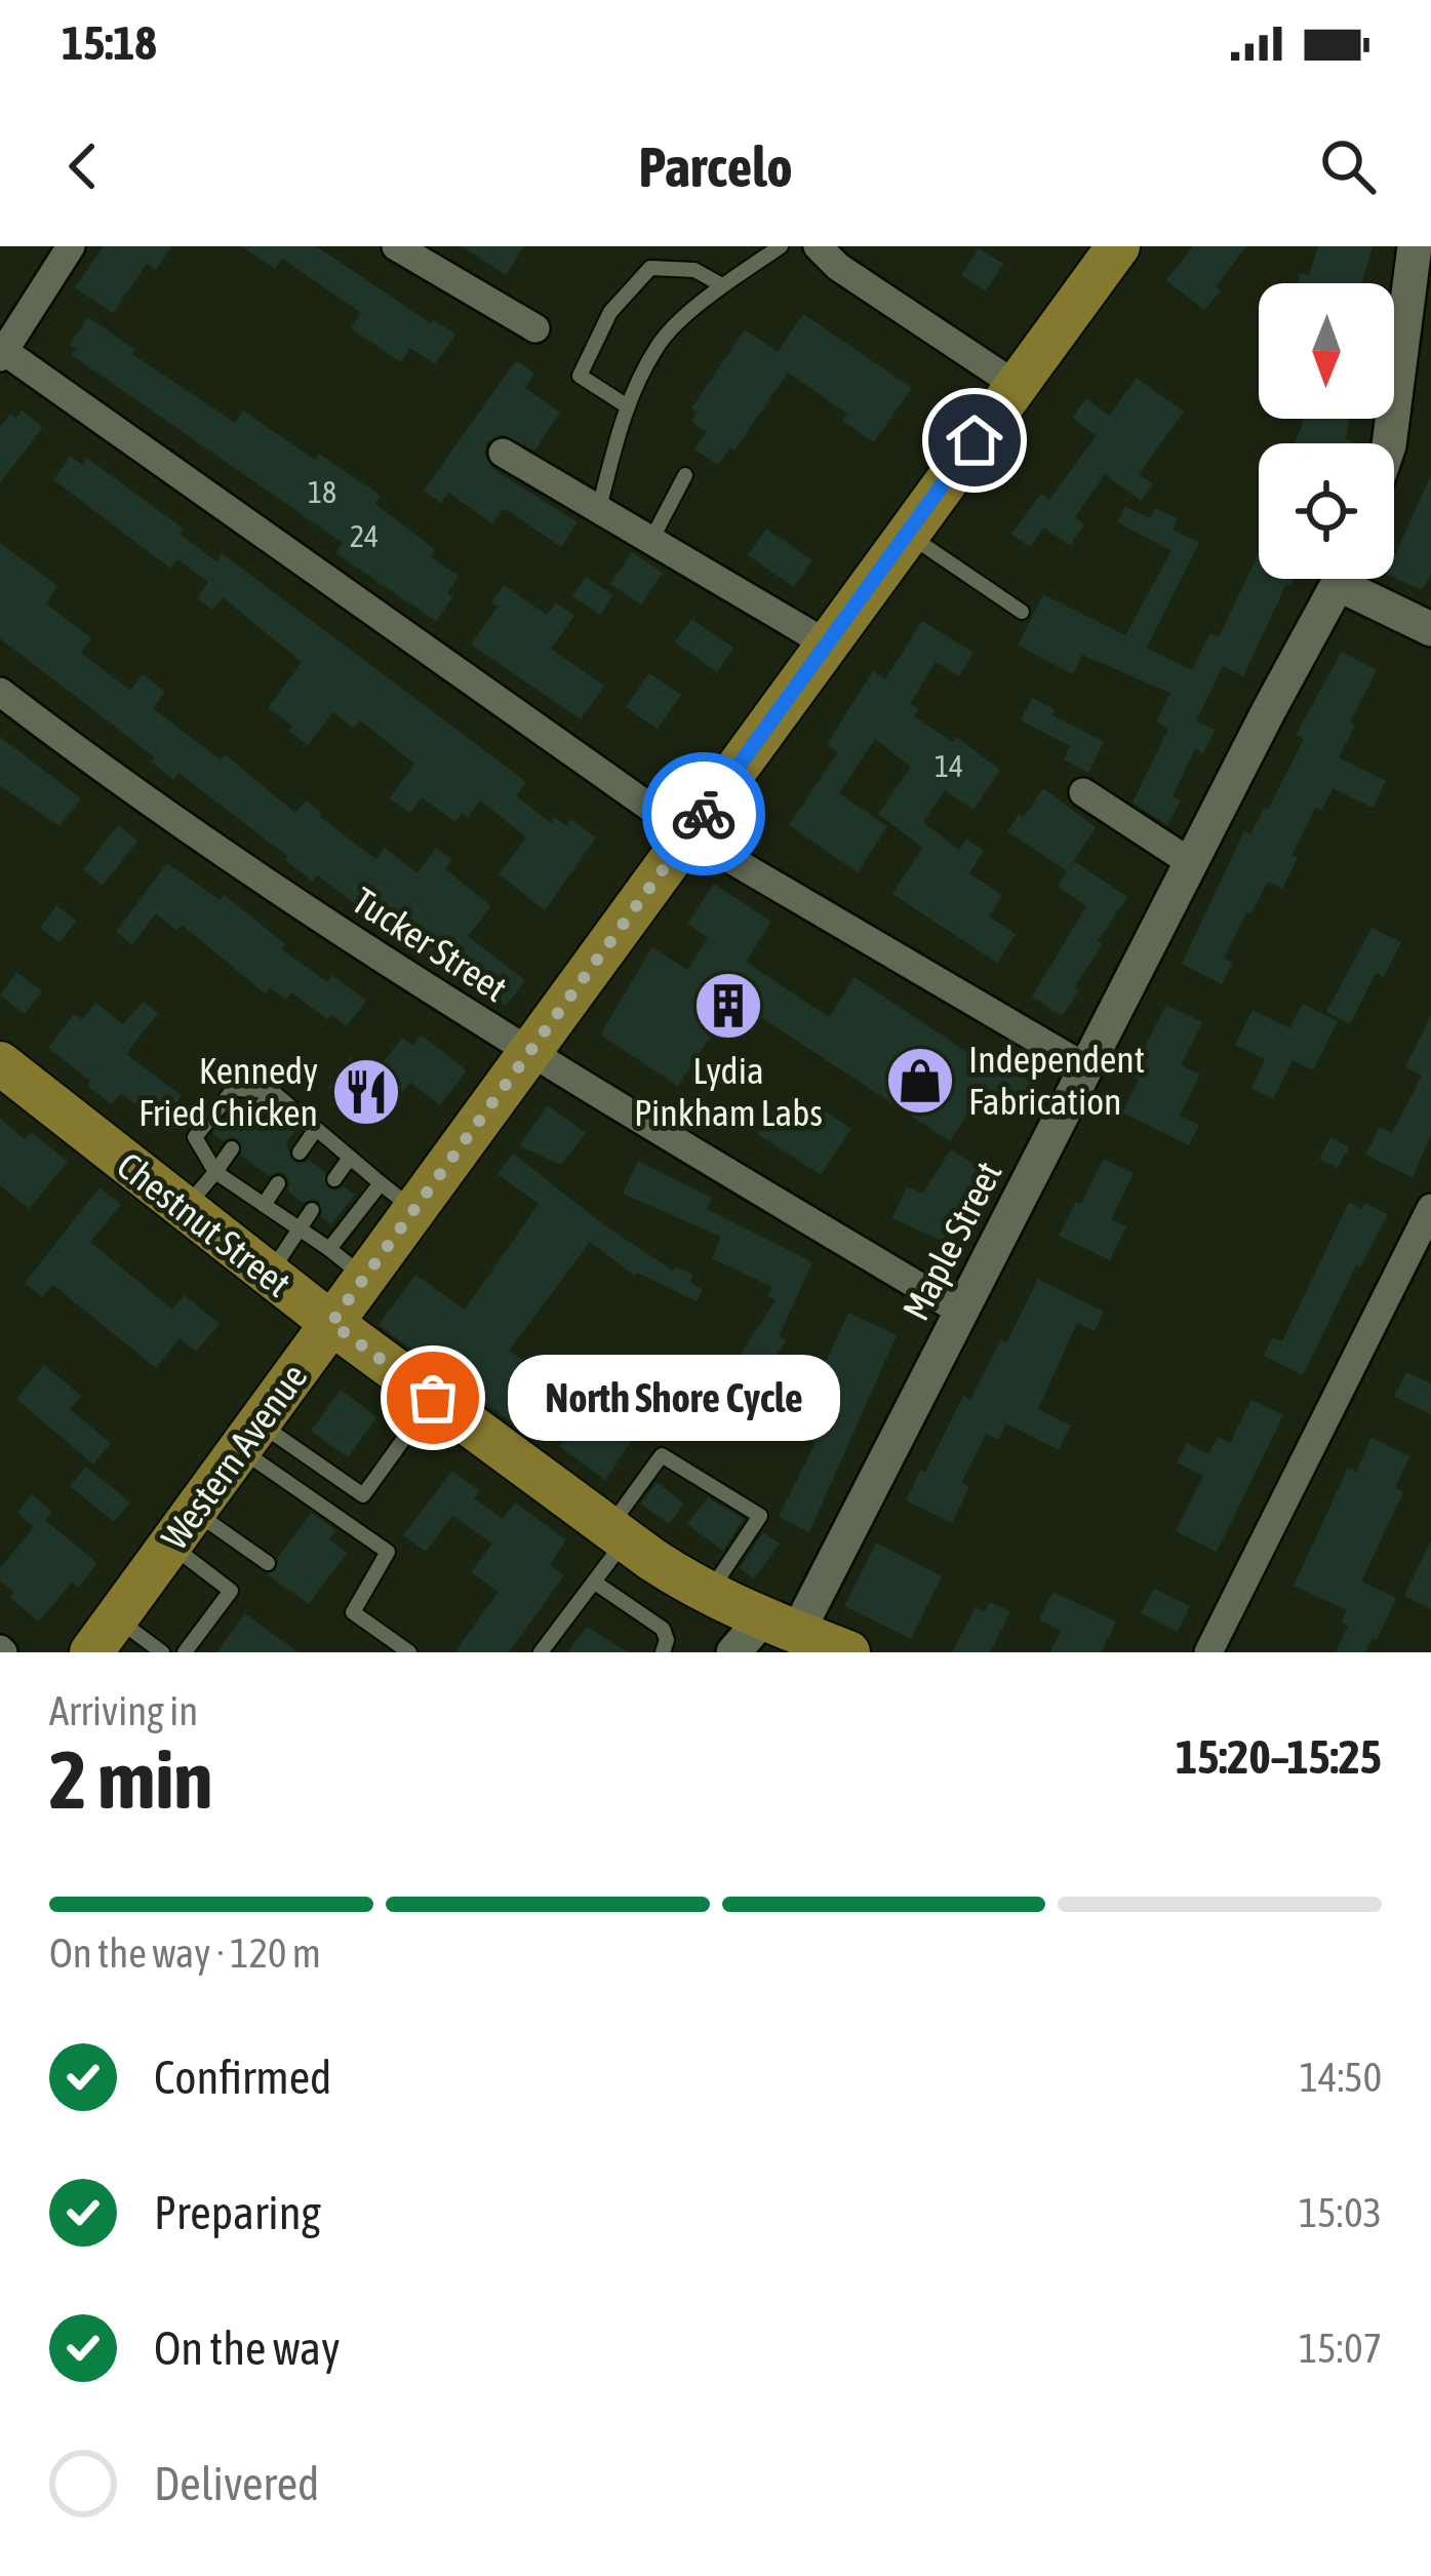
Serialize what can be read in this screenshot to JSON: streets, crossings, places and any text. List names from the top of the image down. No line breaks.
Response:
{"streets":{"main road":["Chestnut Street","Western Avenue"],"street":["Tucker Street","Maple Street"]},"crossings":[["Tucker Street","Maple Street"],["Tucker Street","Western Avenue"],["Chestnut Street","Maple Street"],["Chestnut Street","Western Avenue"]],"places":{"building":["Lydia Pinkham Labs"],"shop":["Independent Fabrication"],"restaurant":["Kennedy Fried Chicken"],"other":["North Shore Cycle"]},"house_numbers":["18","24","14"],"north":"bottom","page":{"status":"15:18","header":"Parcelo","bubble":"North Shore Cycle","heading":["2 min","Arriving in","15:20–15:25"],"bar":"On the way · 120 m","list":[["Confirmed","14:50"],["Preparing","15:03"],["On the way","15:07"],"Delivered"]}}
